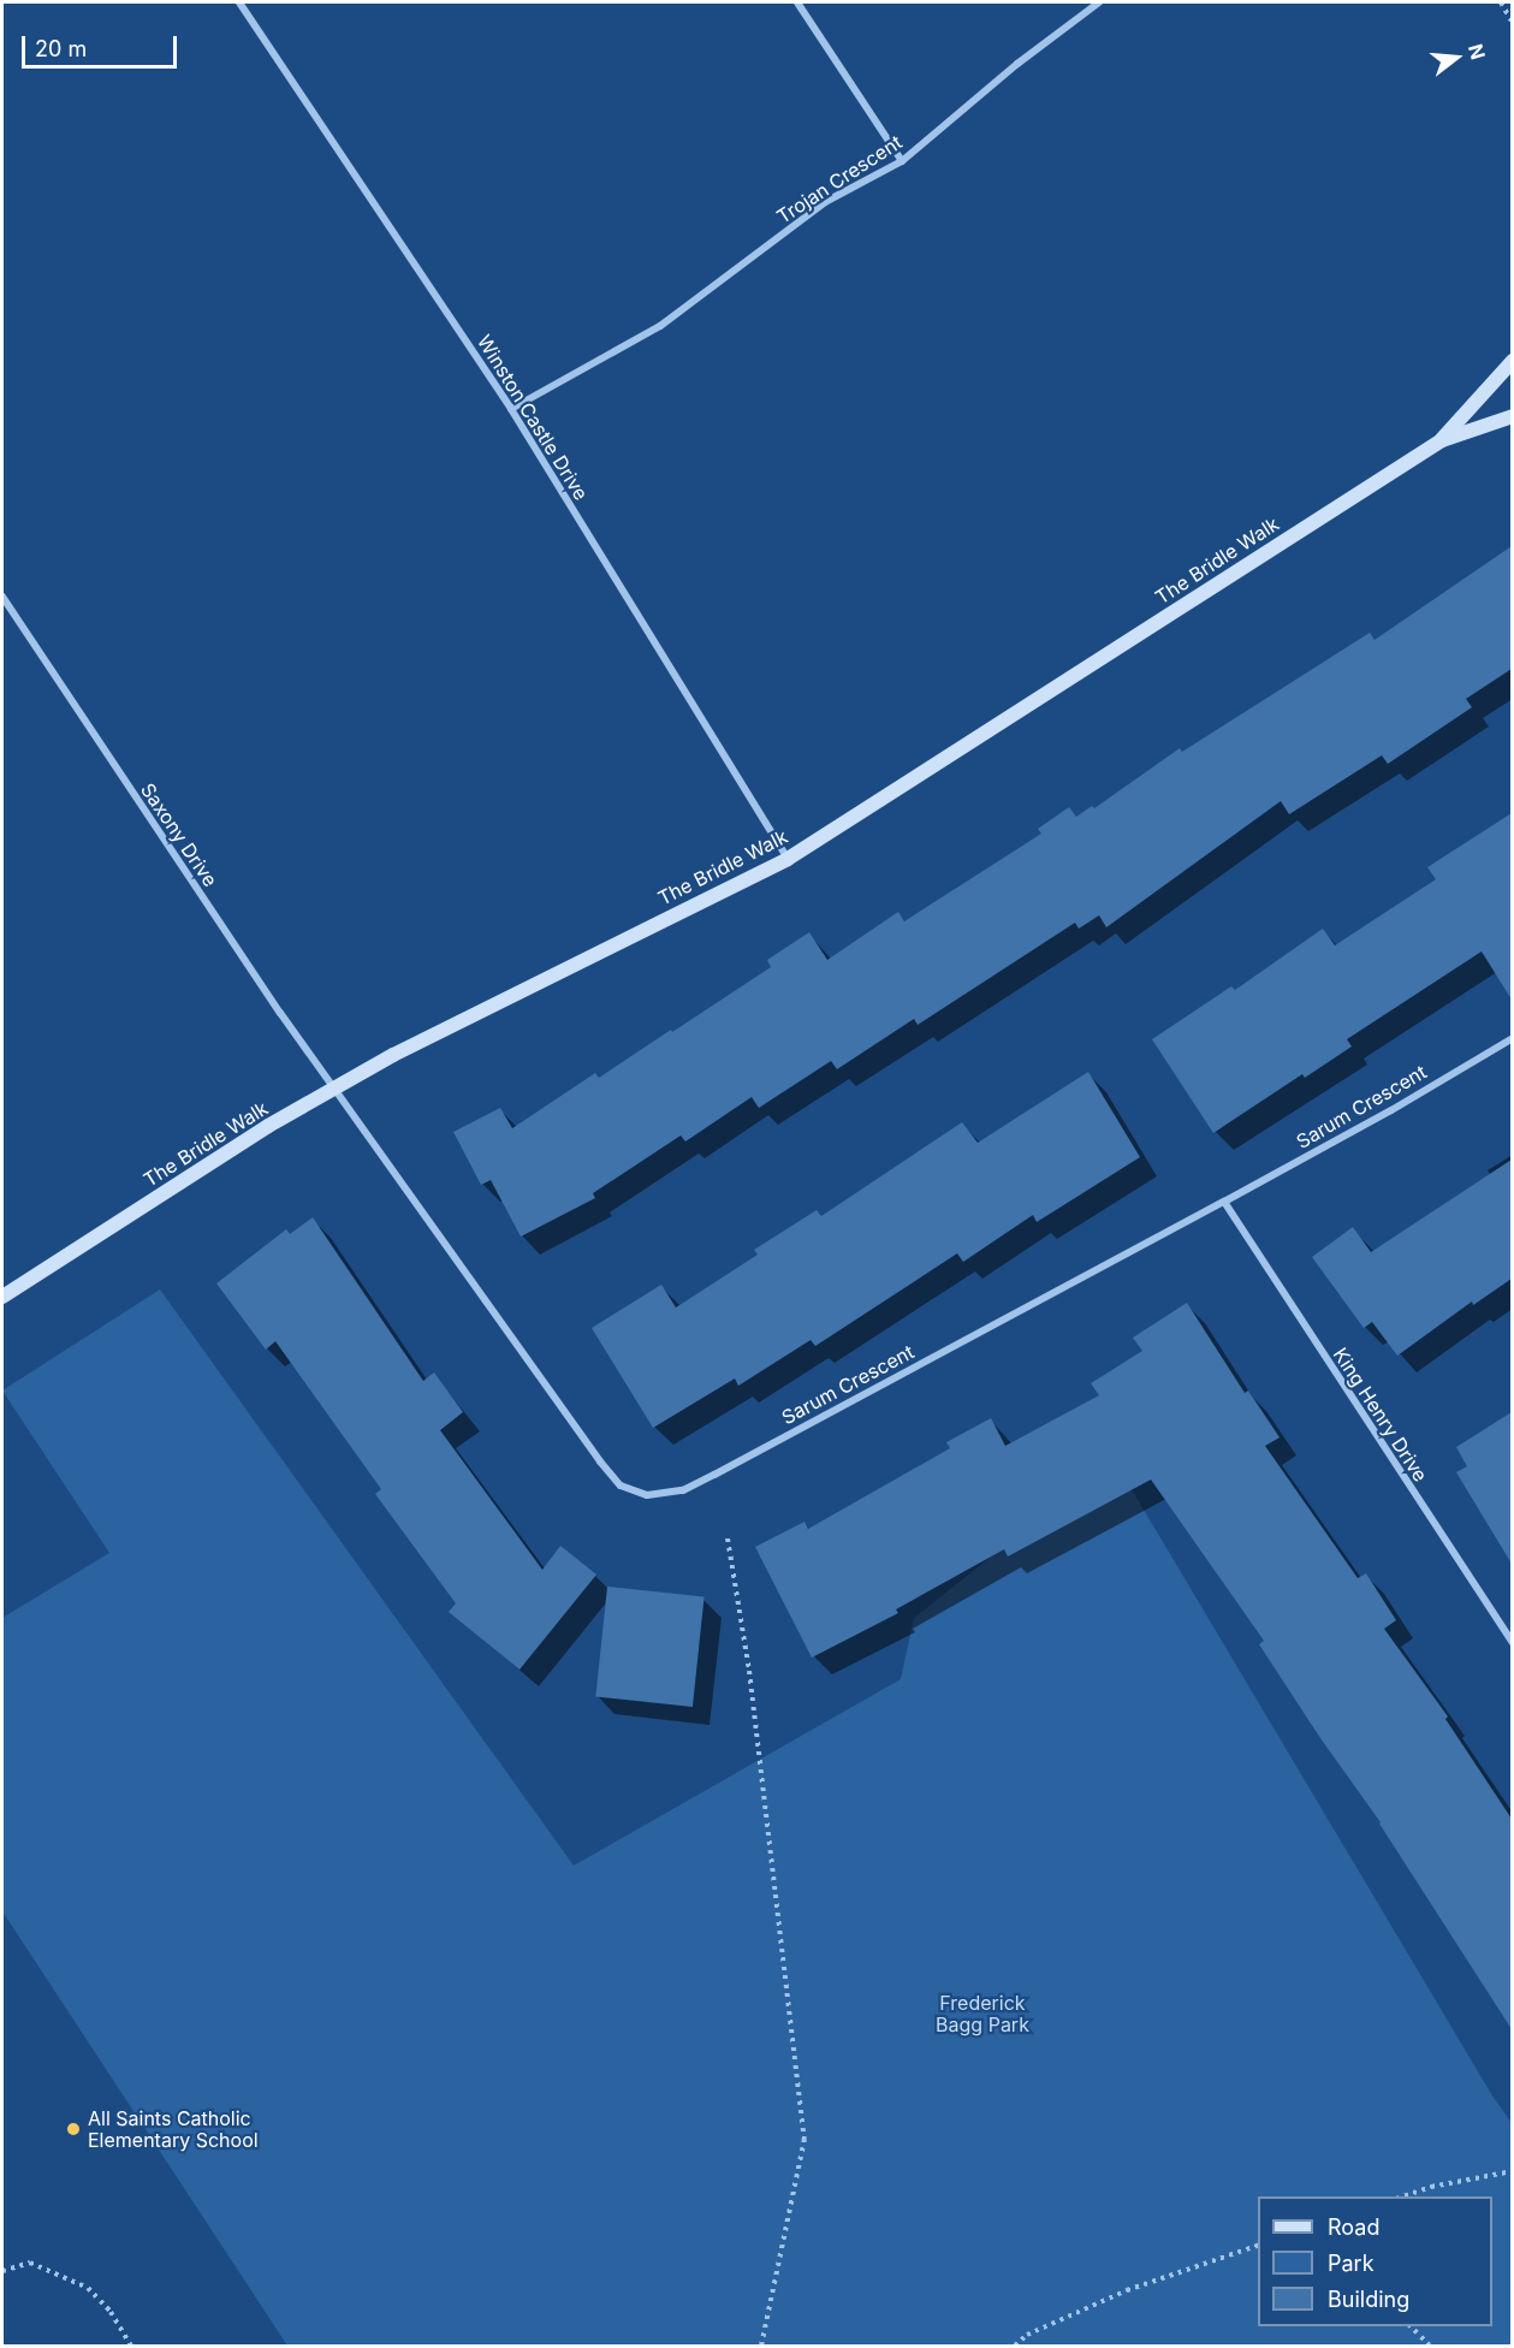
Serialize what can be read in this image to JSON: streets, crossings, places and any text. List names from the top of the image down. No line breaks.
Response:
{"streets":{"street":["Trojan Crescent","Winston Castle Drive","The Bridle Walk","Saxony Drive","Sarum Crescent","King Henry Drive"]},"crossings":[["Trojan Crescent","Winston Castle Drive"],["Winston Castle Drive","The Bridle Walk"],["The Bridle Walk","Saxony Drive"],["The Bridle Walk","Sarum Crescent"],["Saxony Drive","Sarum Crescent"],["Sarum Crescent","King Henry Drive"]],"parks":["Frederick Bagg Park"],"places":["All Saints Catholic Elementary School"],"legend":["Road","Park","Building"],"scale_bar":"20 m","north":"right"}
